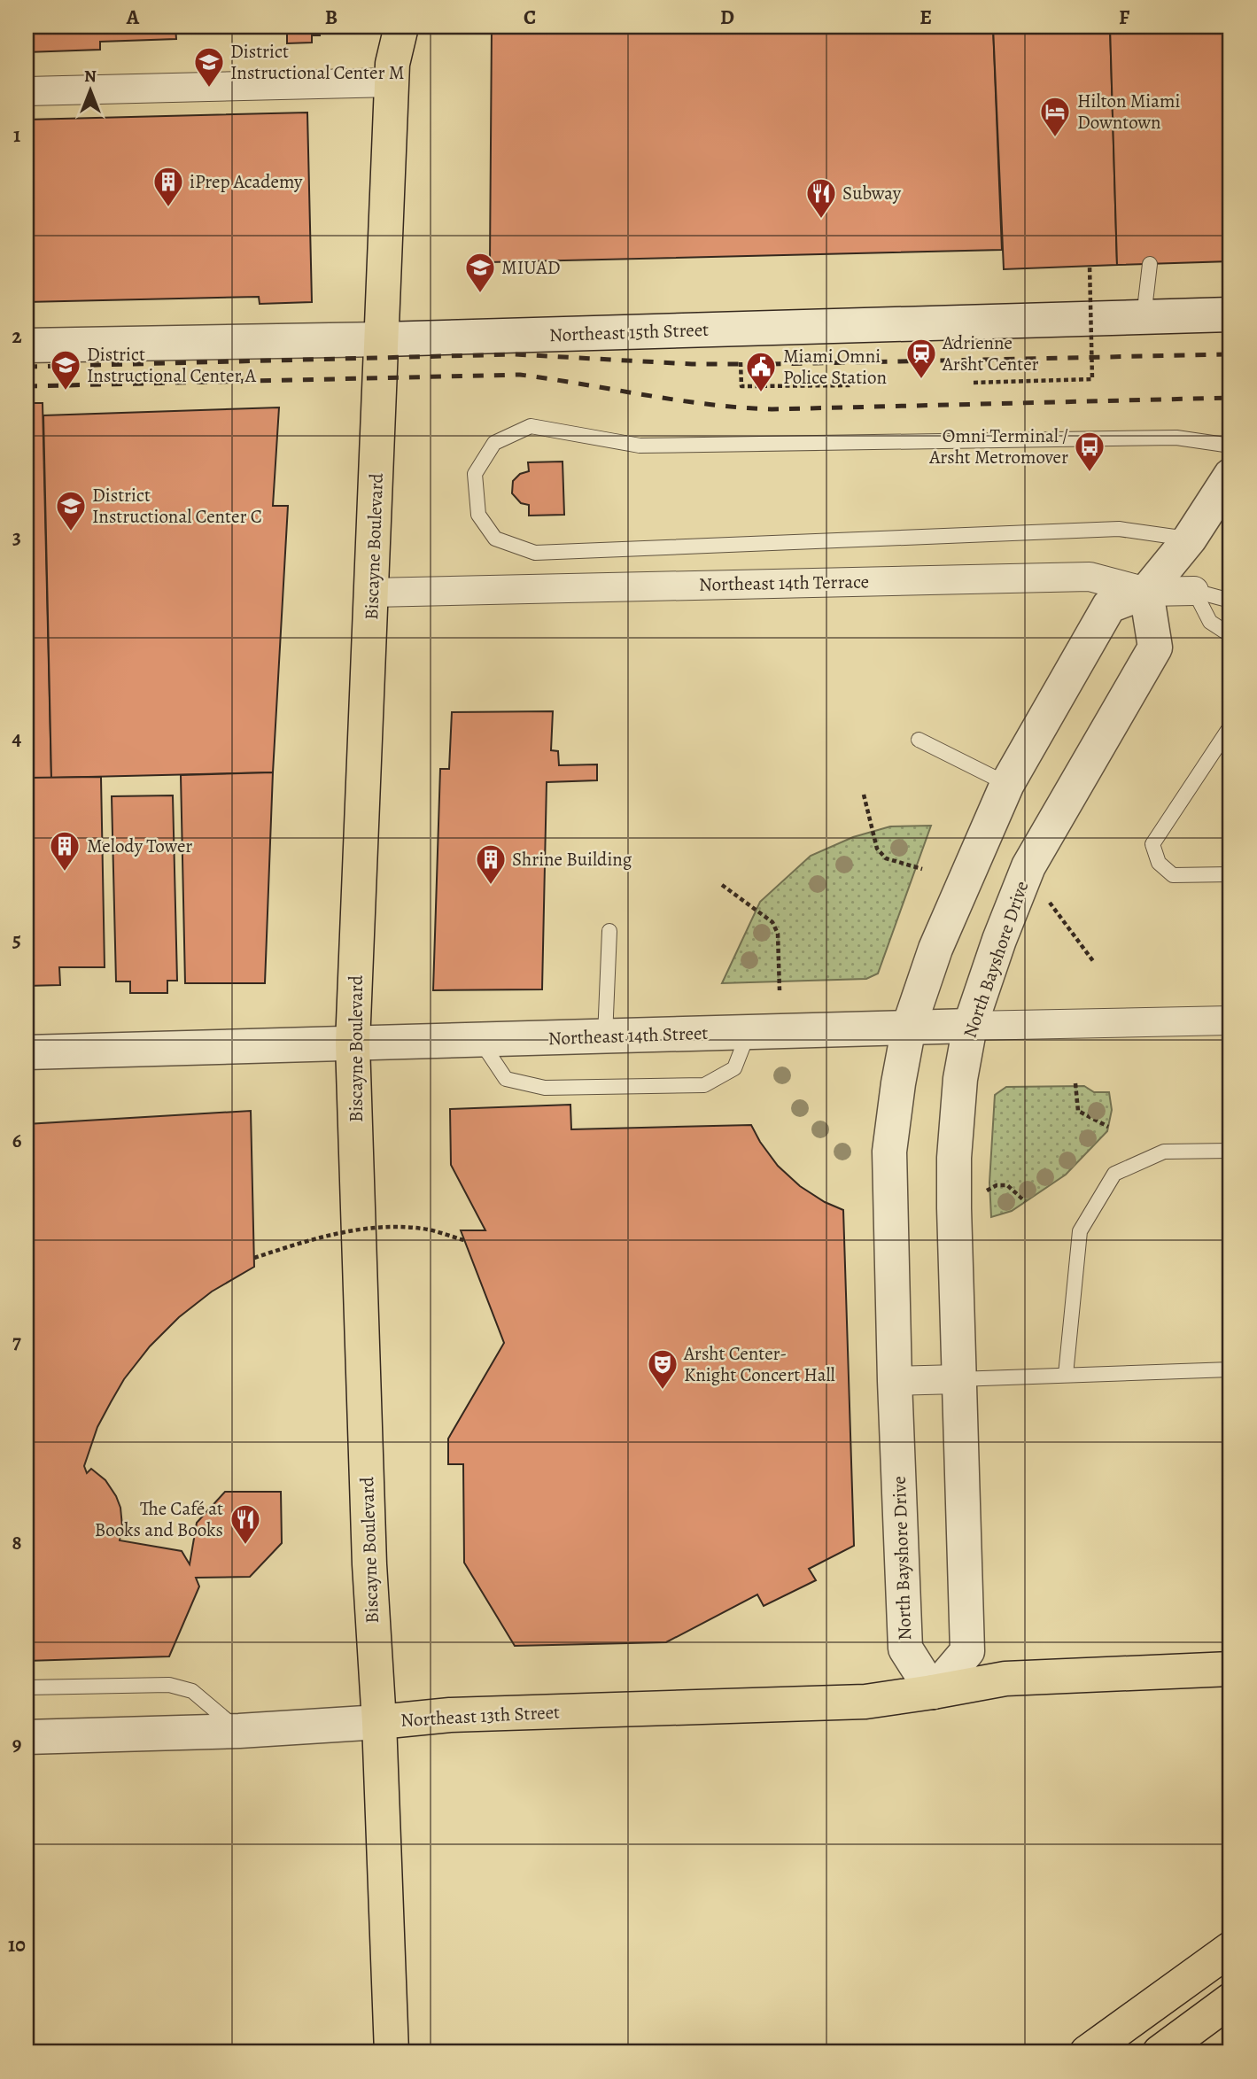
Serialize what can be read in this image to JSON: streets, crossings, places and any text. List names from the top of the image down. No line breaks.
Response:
{"streets":{"main road":["Biscayne Boulevard","Northeast 13th Street"],"street":["Northeast 15th Street","Northeast 14th Terrace","North Bayshore Drive","Northeast 14th Street"]},"crossings":[["Northeast 15th Street","Biscayne Boulevard"],["Biscayne Boulevard","Northeast 14th Terrace"],["Biscayne Boulevard","Northeast 14th Street"],["Biscayne Boulevard","Northeast 13th Street"],["Northeast 14th Terrace","North Bayshore Drive"],["North Bayshore Drive","Northeast 14th Street"],["North Bayshore Drive","Northeast 13th Street"]],"places":{"school or university":["District Instructional Center M","MIUAD","District Instructional Center A","District Instructional Center C"],"hotel":["Hilton Miami Downtown"],"building":["iPrep Academy","Melody Tower","Shrine Building"],"restaurant":["Subway","The Café at Books and Books"],"station":["Adrienne Arsht Center"],"public building":["Miami Omni Police Station"],"bus stop":["Omni Terminal / Arsht Metromover"],"theatre":["Arsht Center- Knight Concert Hall"]},"north":"top","grid":{"columns":["A","B","C","D","E","F"],"rows":["1","2","3","4","5","6","7","8","9","10"]}}
